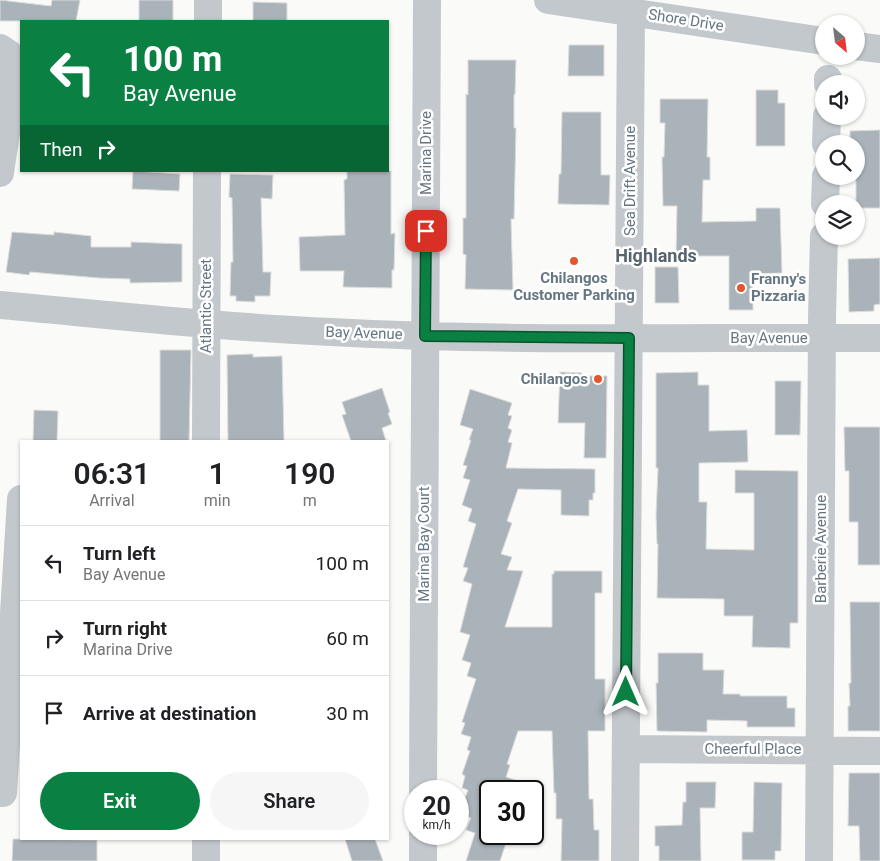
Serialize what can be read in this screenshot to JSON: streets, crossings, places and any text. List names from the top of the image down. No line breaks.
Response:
{"streets":{"street":["Shore Drive","Marina Drive","Sea Drift Avenue","Atlantic Street","Bay Avenue","Marina Bay Court","Barberie Avenue","Cheerful Place"]},"crossings":[["Shore Drive","Sea Drift Avenue"],["Marina Drive","Bay Avenue"],["Marina Drive","Marina Bay Court"],["Sea Drift Avenue","Bay Avenue"],["Sea Drift Avenue","Cheerful Place"],["Atlantic Street","Bay Avenue"],["Bay Avenue","Marina Bay Court"],["Bay Avenue","Barberie Avenue"],["Barberie Avenue","Cheerful Place"]],"districts":["Highlands"],"places":["Chilangos Customer Parking","Franny's Pizzaria","Chilangos"],"north":"bottom right","page":{"turn":["100 m","Bay Avenue"],"then":"Then","eta":["06:31","Arrival","1","min","190","m"],"list":[{"name":"Turn left","note":"Bay Avenue","value":"100 m"},{"name":"Turn right","note":"Marina Drive","value":"60 m"},{"name":"Arrive at destination","value":"30 m"}],"buttons":["Exit","Share"],"speed":"20 km/h","limit":"30"}}
